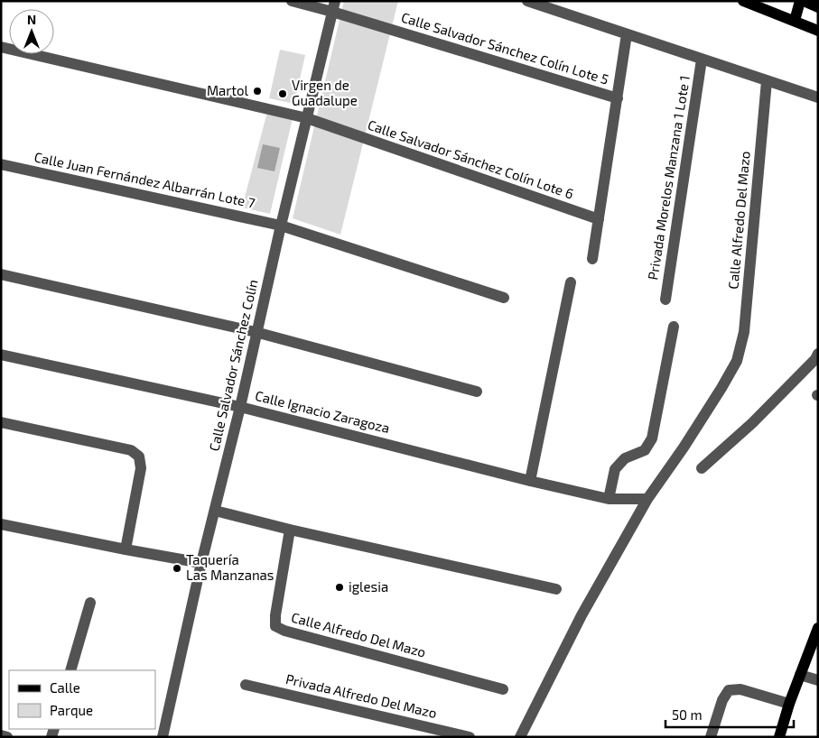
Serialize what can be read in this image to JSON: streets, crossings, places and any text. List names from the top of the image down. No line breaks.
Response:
{"streets":{"street":["Calle Salvador Sánchez Colín Lote 5","Calle Salvador Sánchez Colín Lote 6","Privada Morelos Manzana 1 Lote 1","Calle Juan Fernández Albarrán Lote 7","Calle Alfredo Del Mazo","Calle Salvador Sánchez Colín","Calle Ignacio Zaragoza","Privada Alfredo Del Mazo"]},"crossings":[["Calle Salvador Sánchez Colín Lote 5","Calle Salvador Sánchez Colín"],["Calle Salvador Sánchez Colín Lote 6","Calle Salvador Sánchez Colín"],["Calle Juan Fernández Albarrán Lote 7","Calle Salvador Sánchez Colín"],["Calle Alfredo Del Mazo","Calle Ignacio Zaragoza"],["Calle Salvador Sánchez Colín","Calle Ignacio Zaragoza"]],"places":["Martol","Virgen de Guadalupe","Taquería Las Manzanas","iglesia"],"legend":["Calle","Parque"],"scale_bar":"50 m","north":"top"}
